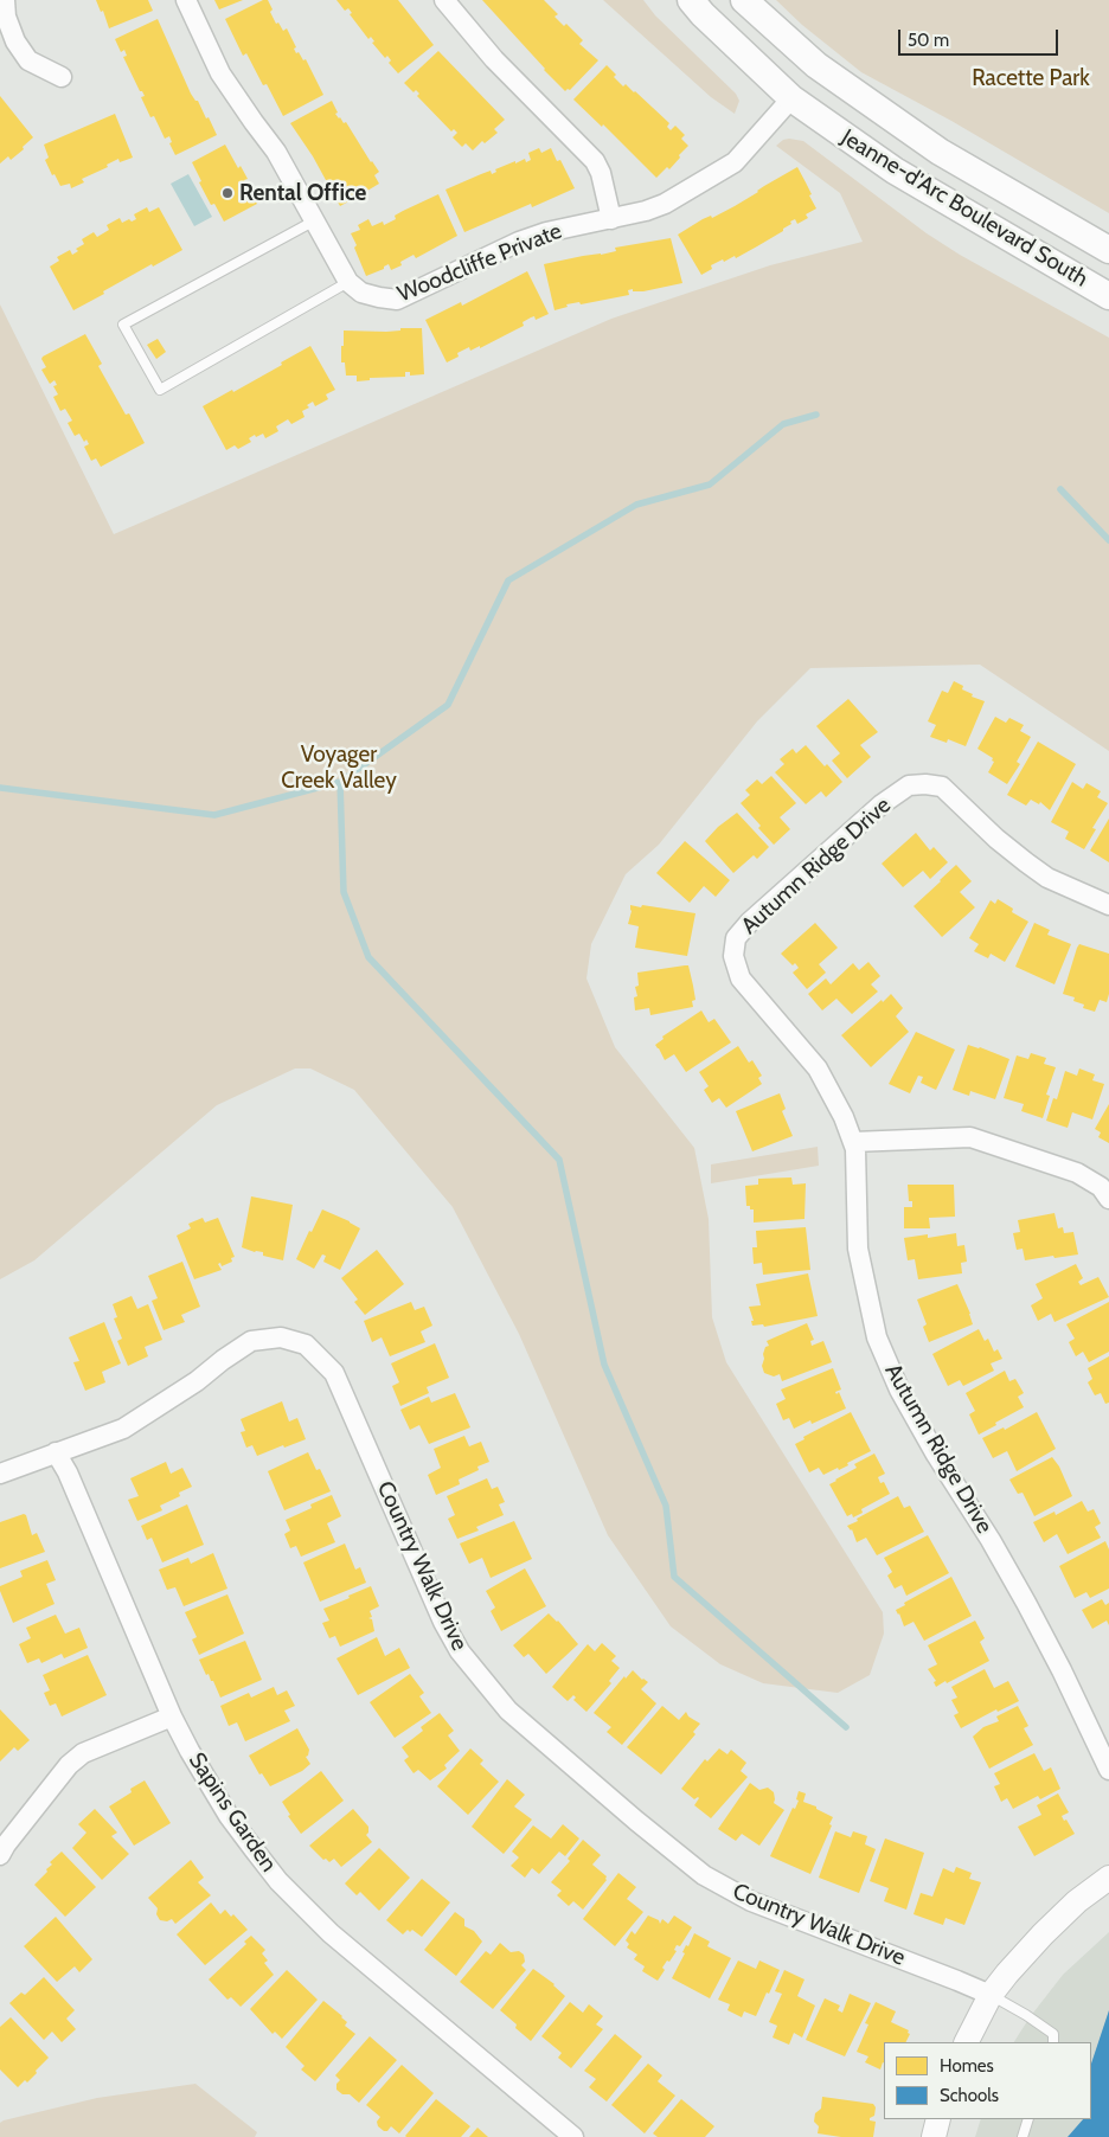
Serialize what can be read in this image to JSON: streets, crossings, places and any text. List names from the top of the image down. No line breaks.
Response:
{"streets":{"main road":["Jeanne-d'Arc Boulevard South"],"street":["Woodcliffe Private","Autumn Ridge Drive","Country Walk Drive","Sapins Garden"]},"crossings":[["Jeanne-d'Arc Boulevard South","Woodcliffe Private"],["Country Walk Drive","Sapins Garden"]],"parks":["Racette Park","Voyager Creek Valley"],"places":["Rental Office"],"legend":["Homes","Schools"],"scale_bar":"50 m"}
